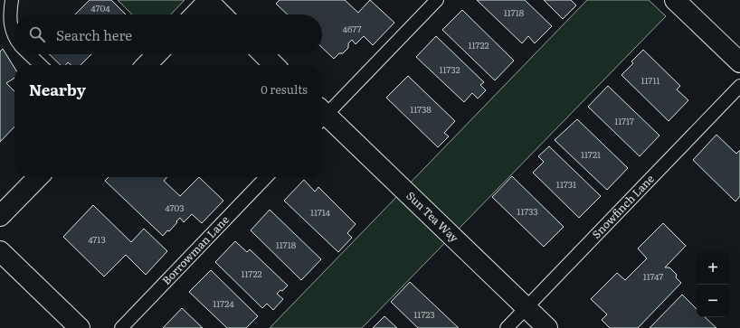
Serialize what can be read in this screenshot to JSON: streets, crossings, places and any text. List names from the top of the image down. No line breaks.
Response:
{"streets":{"street":["Sun Tea Way"],"lane":["Snowfinch Lane","Borrowman Lane"]},"crossings":[["Snowfinch Lane","Sun Tea Way"]],"house_numbers":["4704","11718","4677","11722","11732","11711","11738","11717","11721","11731","4703","11733","11714","4713","11718","11722","11747","11724","11723"],"page":{"search":"Search here","heading":["Nearby","0 results"],"map_buttons":["+","−"]}}
